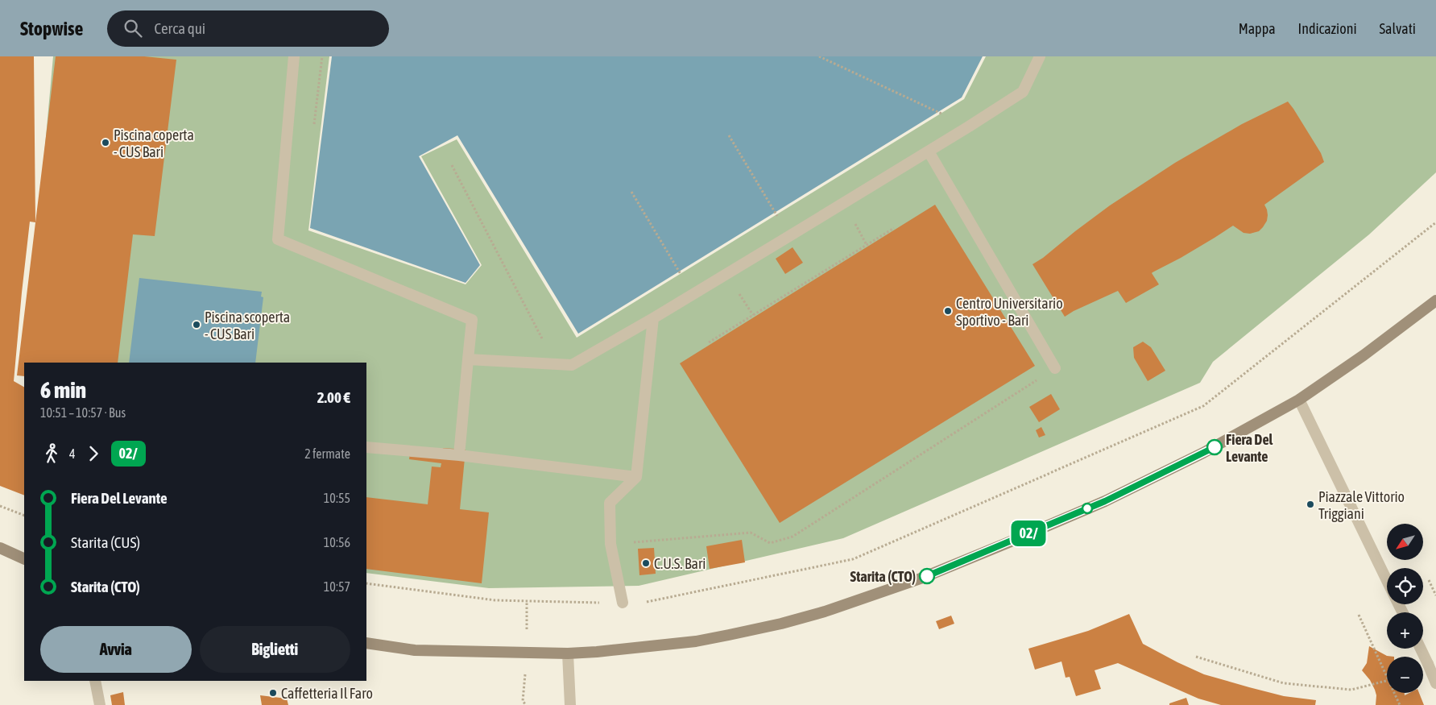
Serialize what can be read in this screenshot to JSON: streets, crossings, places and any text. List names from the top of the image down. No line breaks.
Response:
{"places":["Piscina coperta - CUS Bari","Centro Universitario Sportivo - Bari","Piscina scoperta - CUS Bari","Fiera Del Levante","Piazzale Vittorio Triggiani","C.U.S. Bari","Starita (CTO)","Caffetteria Il Faro"],"lines":["bus line 02/"],"north":"bottom left","page":{"header":"Stopwise","search":"Cerca qui","nav":["Mappa","Indicazioni","Salvati"],"on_map":"02/","heading":["6 min","10:51 – 10:57 · Bus","2.00 €"],"legs":["4","02/","2 fermate"],"list":[{"name":"Fiera Del Levante","value":"10:55"},{"name":"Starita (CUS)","value":"10:56"},{"name":"Starita (CTO)","value":"10:57"}],"map_buttons":["+","−"],"buttons":["Avvia","Biglietti"]}}
